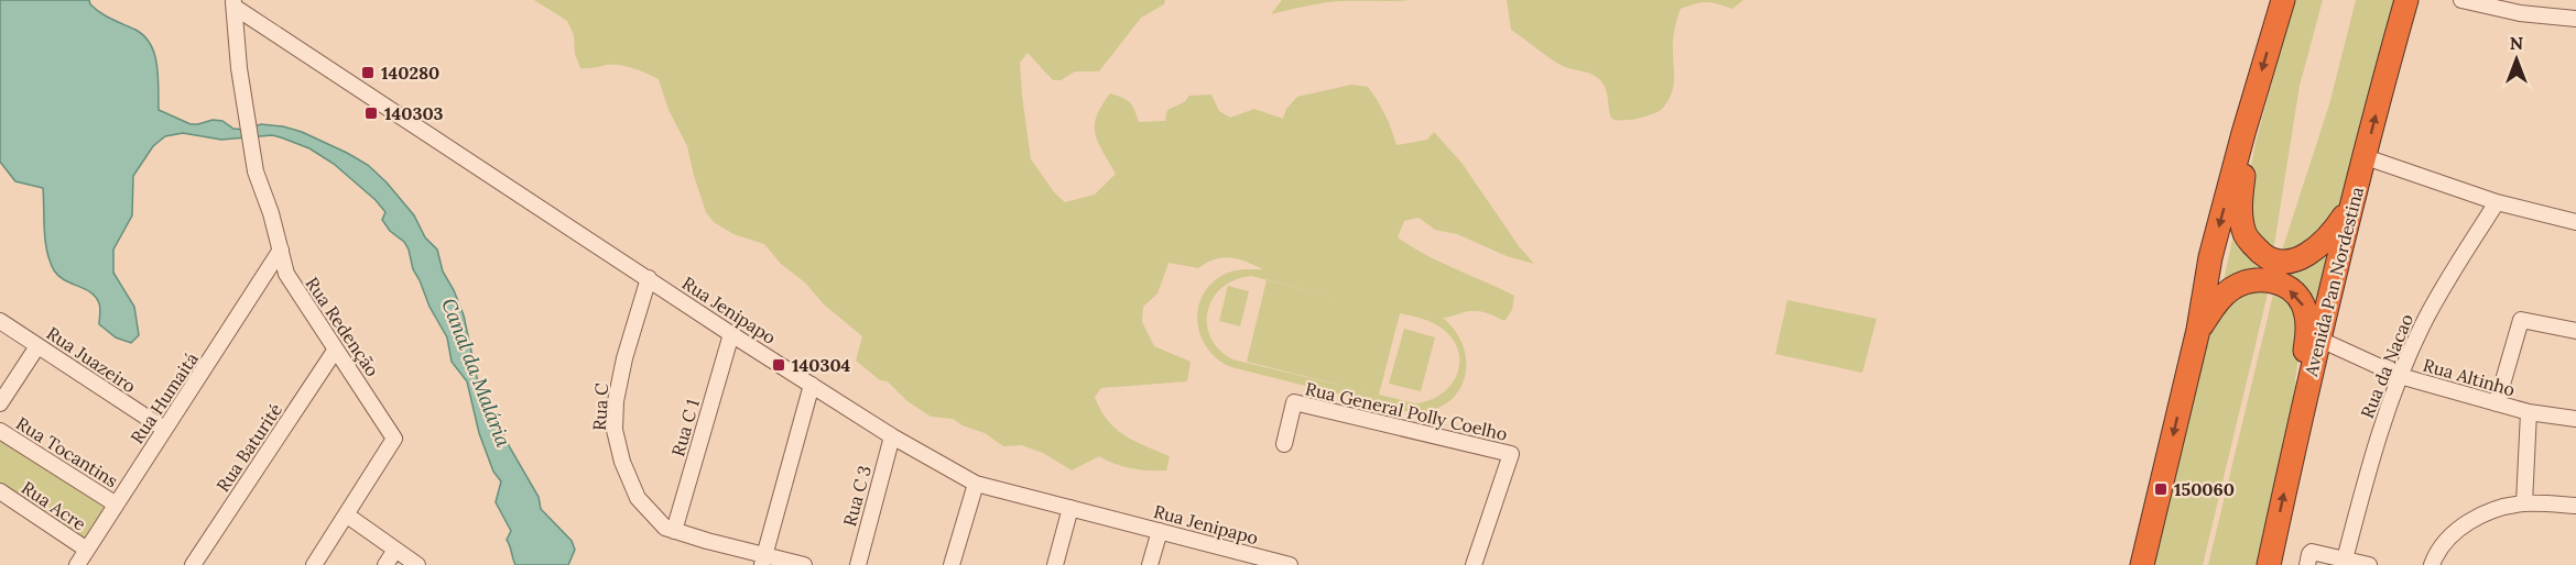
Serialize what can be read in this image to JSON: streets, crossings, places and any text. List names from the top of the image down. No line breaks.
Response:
{"streets":{"highway":["Avenida Pan Nordestina"],"street":["Rua Jenipapo","Rua Redenção","Rua Juazeiro","Rua da Nacao","Rua Altinho","Rua Humaitá","Rua C","Rua General Polly Coelho","Rua C 1","Rua Baturité","Rua Tocantins","Rua C 3","Rua Acre"]},"crossings":[["Avenida Pan Nordestina","Rua Altinho"],["Rua Jenipapo","Rua Redenção"],["Rua Jenipapo","Rua C"],["Rua Jenipapo","Rua C 1"],["Rua Jenipapo","Rua C 3"],["Rua Redenção","Rua Humaitá"],["Rua Redenção","Rua Baturité"],["Rua Juazeiro","Rua Humaitá"],["Rua da Nacao","Rua Altinho"],["Rua Humaitá","Rua Tocantins"],["Rua Humaitá","Rua Acre"],["Rua C","Rua C 1"]],"water":["Canal da Malária"],"places":{"transit":["140280","140303","140304","150060"]},"north":"top"}
